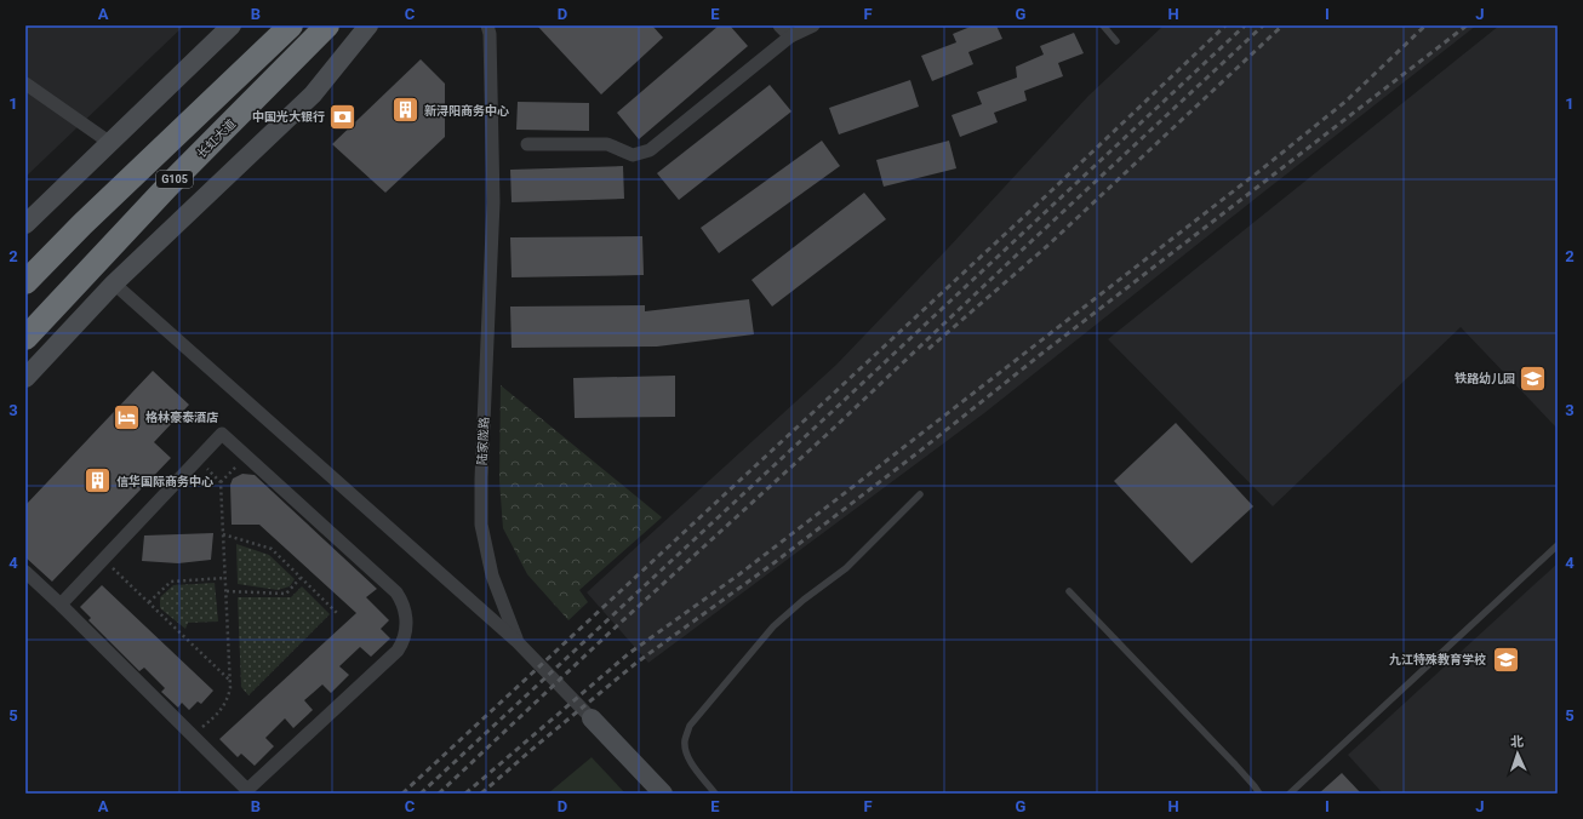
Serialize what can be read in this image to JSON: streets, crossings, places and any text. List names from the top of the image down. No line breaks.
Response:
{"streets":{"highway":["长虹大道","G105"],"street":["陆家陇路"]},"places":{"building":["新浔阳商务中心","信华国际商务中心"],"bank":["中国光大银行"],"school or university":["铁路幼儿园","九江特殊教育学校"],"hotel":["格林豪泰酒店"]},"north":"top","grid":{"columns":["A","B","C","D","E","F","G","H","I","J"],"rows":["1","2","3","4","5"]}}
